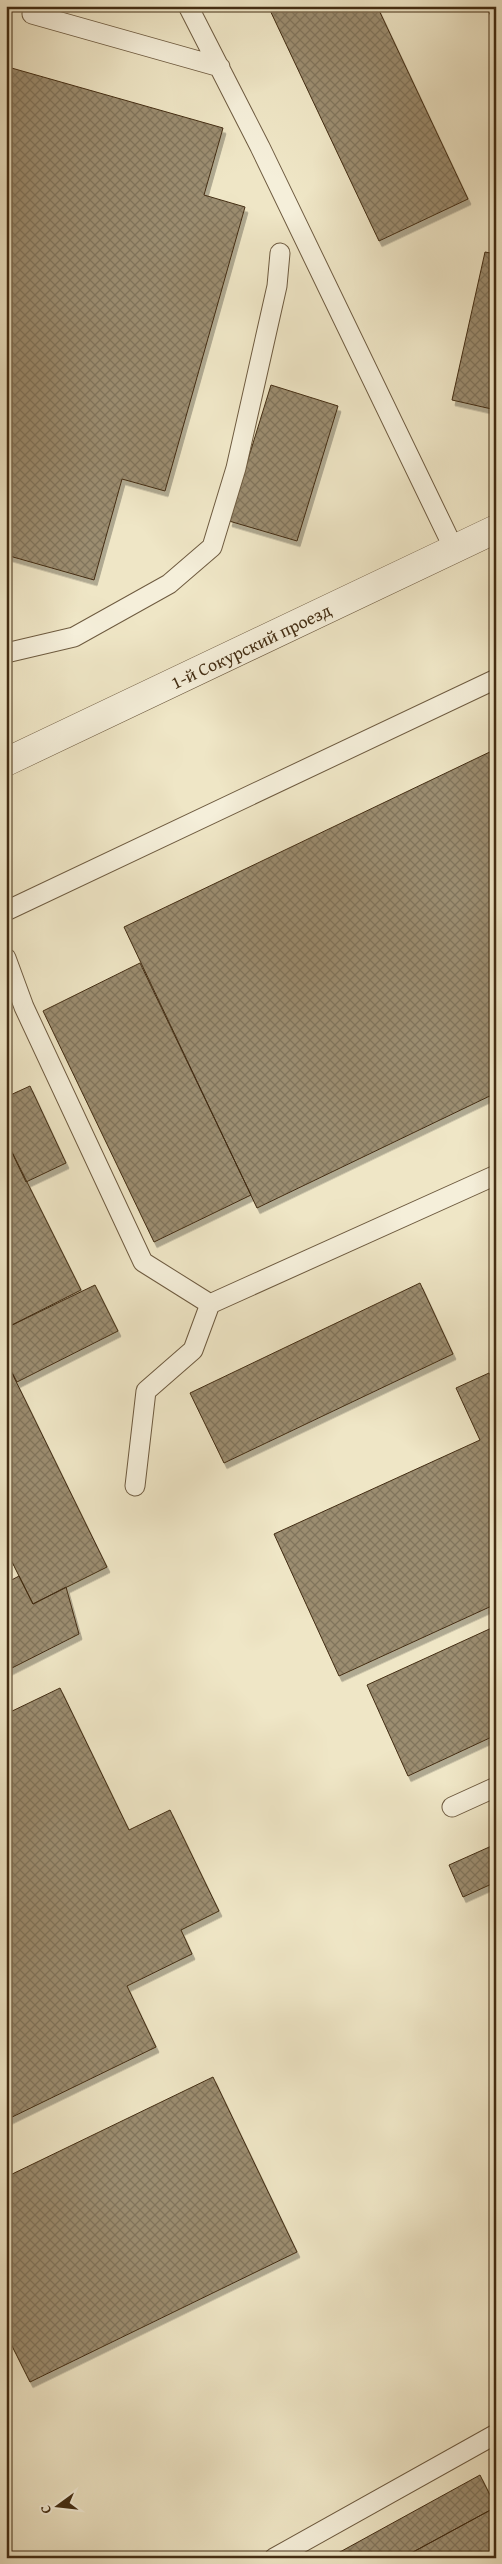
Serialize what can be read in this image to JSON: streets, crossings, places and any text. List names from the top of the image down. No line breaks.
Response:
{"streets":{"street":["1-й Сокурский проезд"]},"north":"left"}
